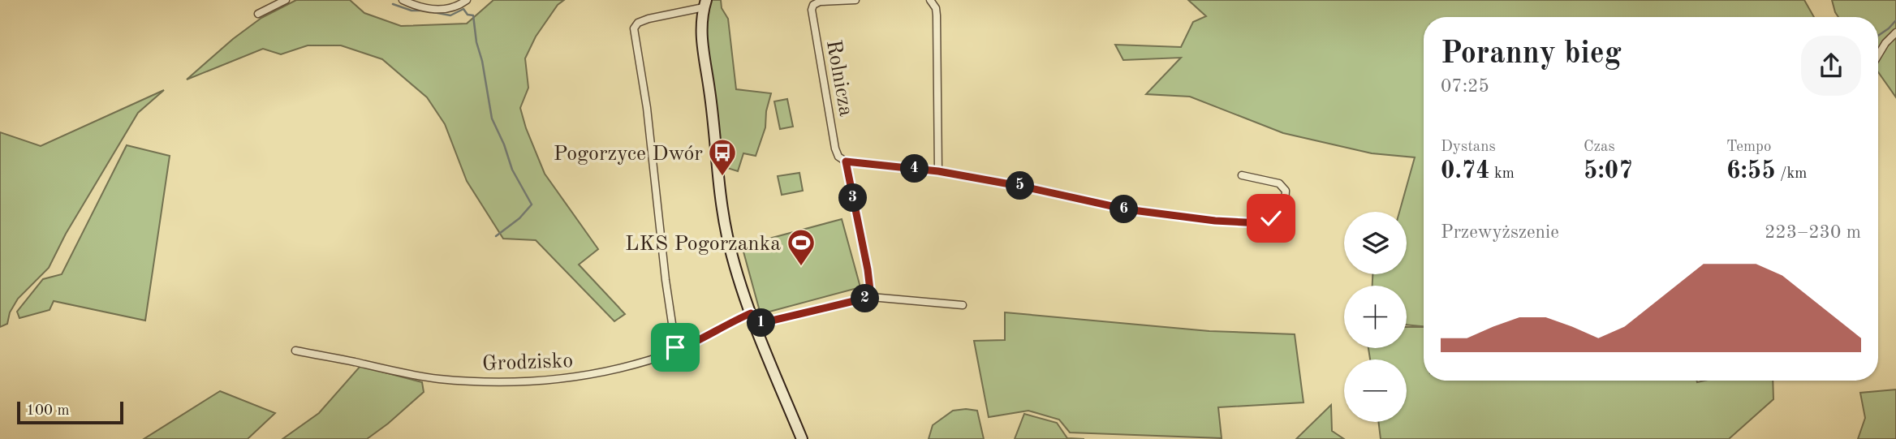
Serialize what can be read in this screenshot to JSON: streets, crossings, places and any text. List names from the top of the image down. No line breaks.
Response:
{"streets":{"street":["Rolnicza","Grodzisko"]},"places":{"bus stop":["Pogorzyce Dwór"],"sports":["LKS Pogorzanka"]},"scale_bar":"100 m","page":{"heading":["Poranny bieg","07:25"],"stats":[["Dystans","0.74 km"],["Czas","5:07"],["Tempo","6:55 /km"]],"pins":["4","5","3","6","2","1"],"chart":["Przewyższenie","223–230 m"],"map_buttons":["+","−"],"scale":"100 m"}}
